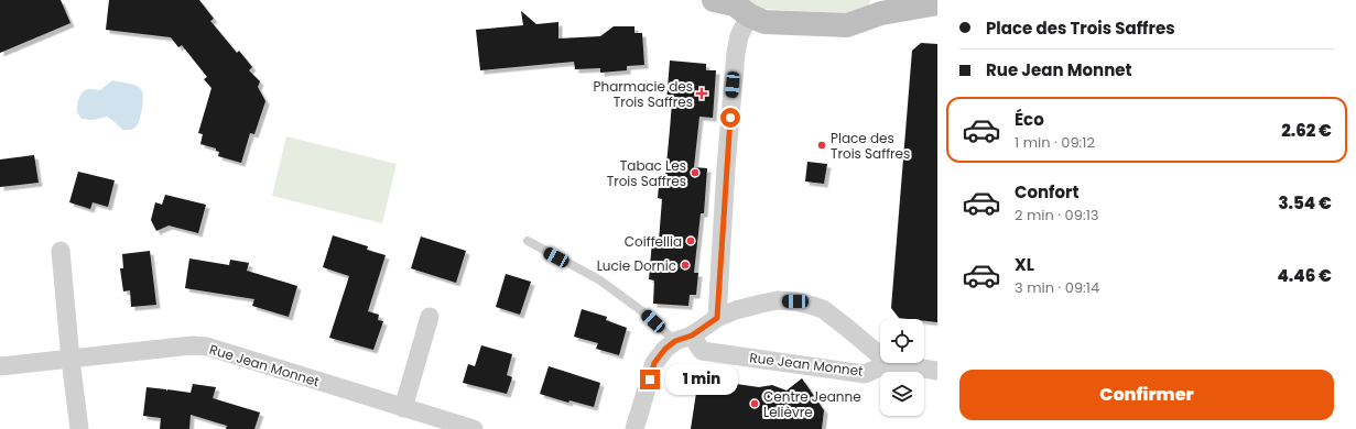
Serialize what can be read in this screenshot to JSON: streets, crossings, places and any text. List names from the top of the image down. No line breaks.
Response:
{"streets":{"street":["Rue Jean Monnet"]},"places":{"health":["Pharmacie des Trois Saffres"],"other":["Place des Trois Saffres","Tabac Les Trois Saffres","Coiffellia","Lucie Dornic","Centre Jeanne Lelièvre"]},"page":{"banner":["Place des Trois Saffres","Rue Jean Monnet"],"list":[{"name":"Éco","note":"1 min · 09:12","value":"2.62 €"},{"name":"Confort","note":"2 min · 09:13","value":"3.54 €"},{"name":"XL","note":"3 min · 09:14","value":"4.46 €"}],"buttons":"Confirmer","bubble":"1 min"}}
